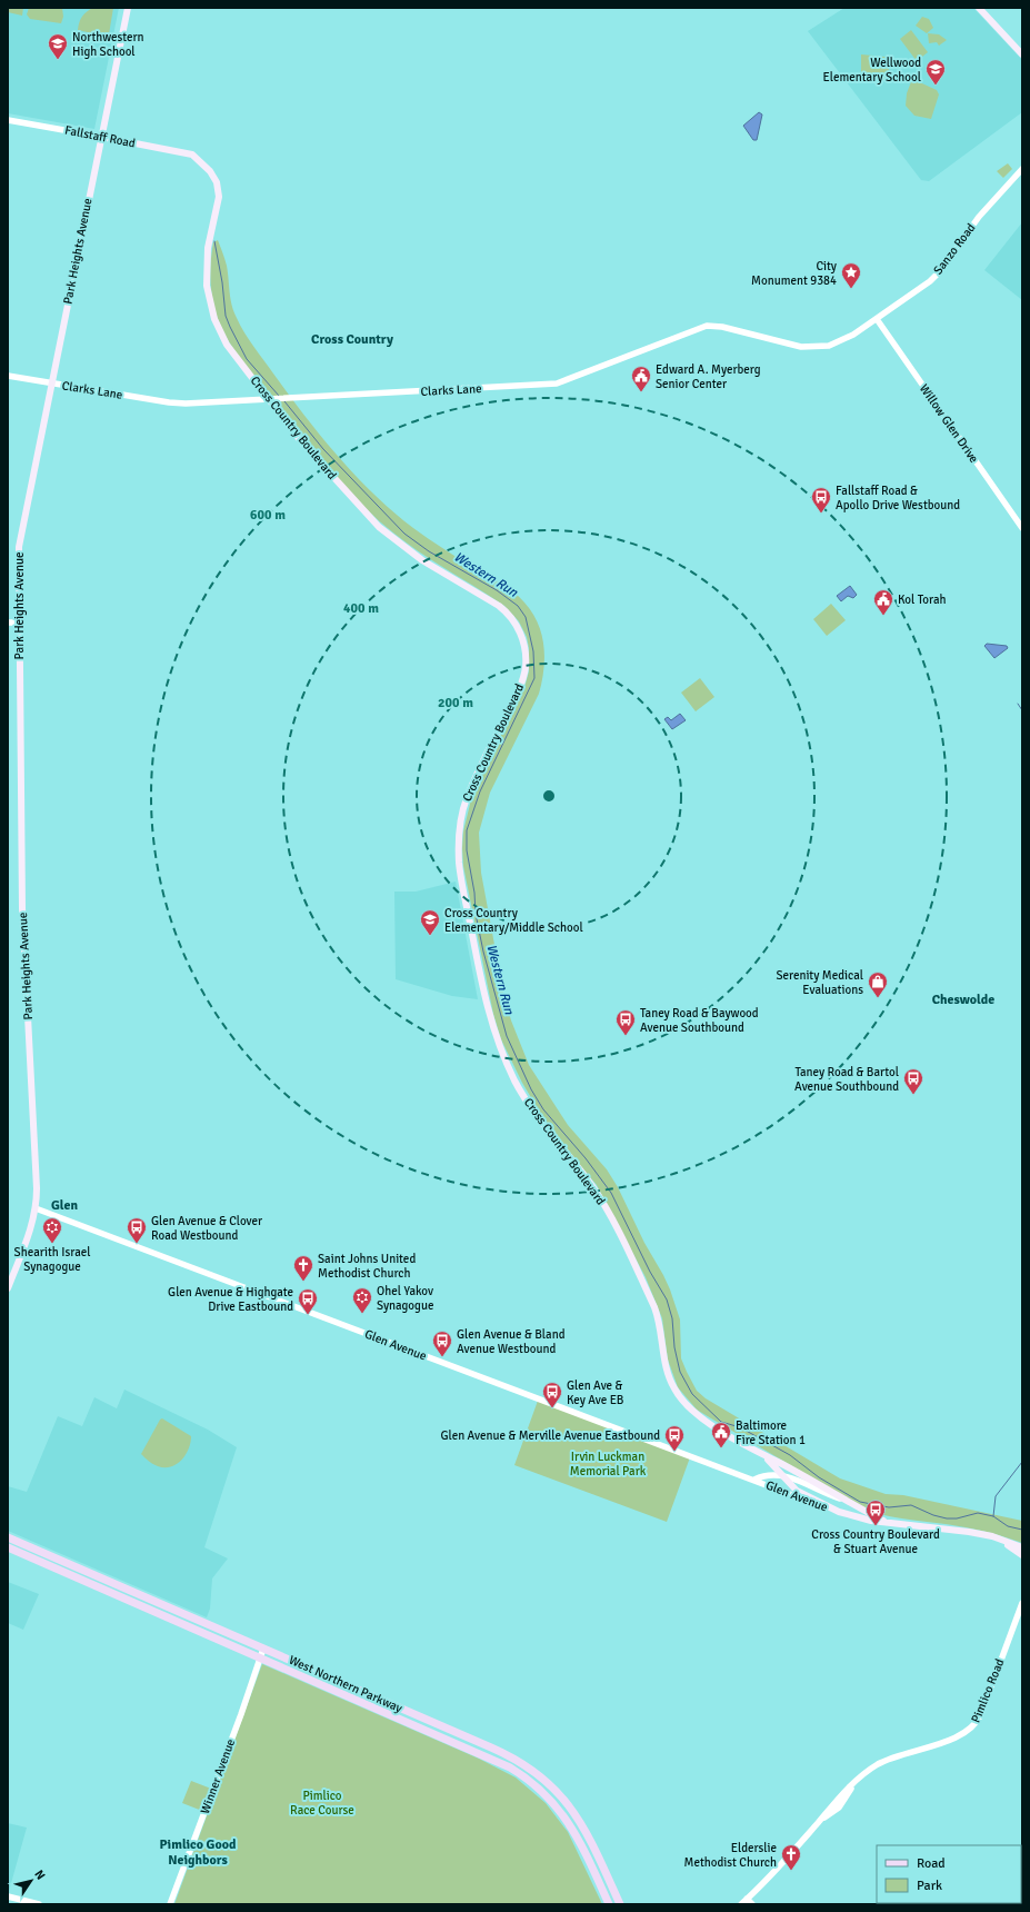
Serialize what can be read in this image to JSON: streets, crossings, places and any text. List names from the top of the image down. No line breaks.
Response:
{"streets":{"main road":["Fallstaff Road","Park Heights Avenue","Cross Country Boulevard","West Northern Parkway"],"street":["Sanzo Road","Clarks Lane","Willow Glen Drive","Glen Avenue","Pimlico Road","Winner Avenue"]},"crossings":[["Fallstaff Road","Park Heights Avenue"],["Fallstaff Road","Cross Country Boulevard"],["Sanzo Road","Clarks Lane"],["Sanzo Road","Willow Glen Drive"],["Park Heights Avenue","Clarks Lane"],["Park Heights Avenue","Glen Avenue"],["Clarks Lane","Willow Glen Drive"],["Clarks Lane","Cross Country Boulevard"],["Cross Country Boulevard","Glen Avenue"],["West Northern Parkway","Winner Avenue"]],"districts":["Cross Country","Cheswolde","Glen","Pimlico Good Neighbors"],"water":["Western Run"],"parks":["Irvin Luckman Memorial Park","Pimlico Race Course"],"places":{"school or university":["Northwestern High School","Wellwood Elementary School","Cross Country Elementary/Middle School"],"place":["City Monument 9384"],"public building":["Edward A. Myerberg Senior Center","Kol Torah","Baltimore Fire Station 1"],"bus stop":["Fallstaff Road & Apollo Drive Westbound","Taney Road & Baywood Avenue Southbound","Taney Road & Bartol Avenue Southbound","Glen Avenue & Clover Road Westbound","Glen Avenue & Highgate Drive Eastbound","Glen Avenue & Bland Avenue Westbound","Glen Ave & Key Ave EB","Glen Avenue & Merville Avenue Eastbound","Cross Country Boulevard & Stuart Avenue"],"shop":["Serenity Medical Evaluations"],"synagogue":["Shearith Israel Synagogue","Ohel Yakov Synagogue"],"church":["Saint Johns United Methodist Church","Elderslie Methodist Church"]},"legend":["Road","Park"],"north":"top right","rings":["600 m","400 m","200 m"]}
